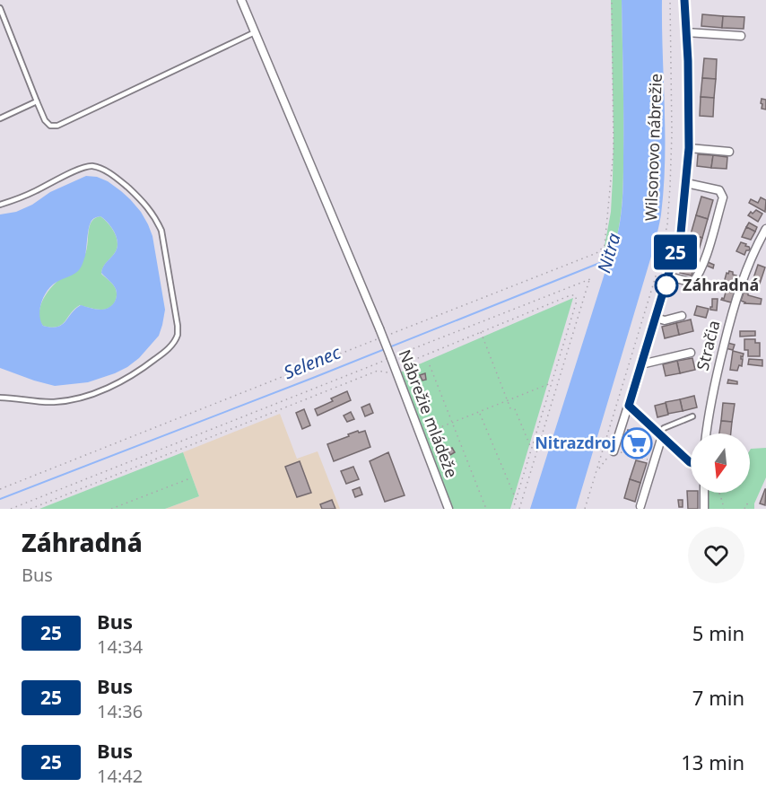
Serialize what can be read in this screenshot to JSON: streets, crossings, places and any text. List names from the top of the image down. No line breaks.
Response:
{"streets":{"street":["Wilsonovo nábrežie","Stračia","Nábrežie mládeže"]},"water":["Nitra","Selenec"],"places":{"other":["Záhradná"],"supermarket":["Nitrazdroj"]},"lines":["bus line 25"],"north":"bottom","page":{"on_map":"25","heading":["Záhradná","Bus"],"list":[{"mark":"25","name":"Bus","note":"14:34","value":"5 min"},{"mark":"25","name":"Bus","note":"14:36","value":"7 min"},{"mark":"25","name":"Bus","note":"14:42","value":"13 min"}]}}
